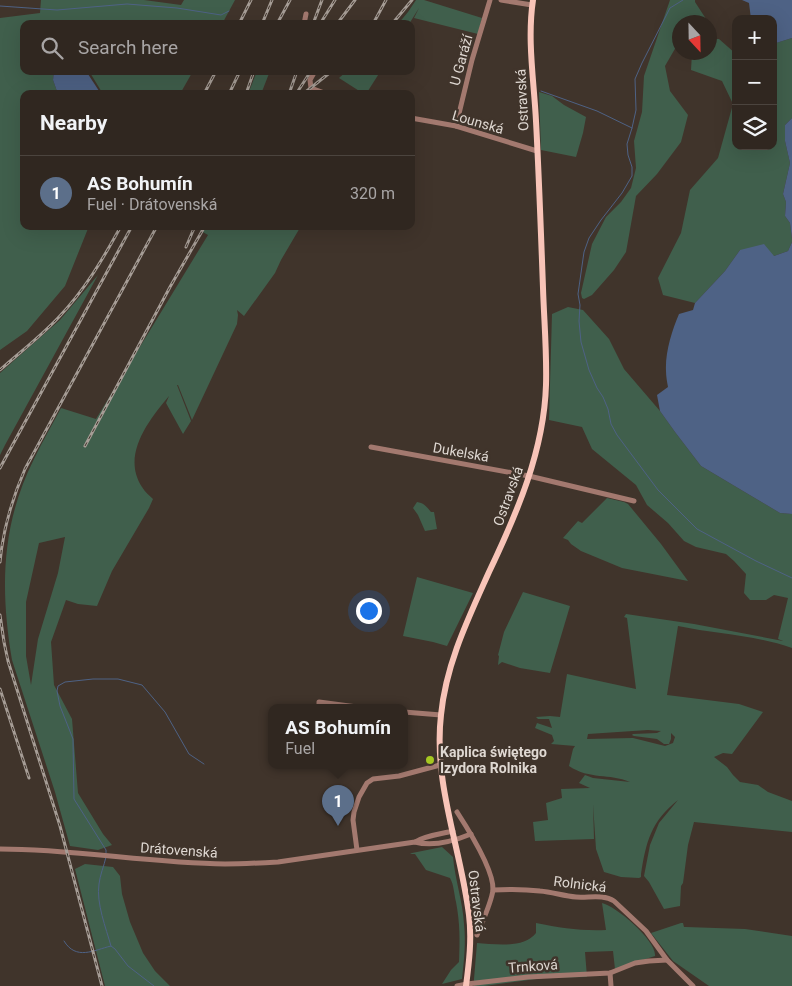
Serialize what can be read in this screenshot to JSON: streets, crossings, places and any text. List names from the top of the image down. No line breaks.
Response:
{"streets":{"main road":["Ostravská"],"street":["U Garáží","Lounská","Dukelská","Drátovenská","Rolnická","Trnková"]},"crossings":[["U Garáží","Lounská"],["Ostravská","Lounská"],["Ostravská","Dukelská"],["Ostravská","Drátovenská"],["Ostravská","Rolnická"],["Ostravská","Trnková"]],"places":["Kaplica świętego Izydora Rolnika"],"north":"bottom","page":{"map_buttons":["+","−"],"search":"Search here","heading":"Nearby","list":[{"mark":"1","name":"AS Bohumín","note":"Fuel · Drátovenská","value":"320 m"}],"popup":["AS Bohumín","Fuel"],"pins":"1"}}
